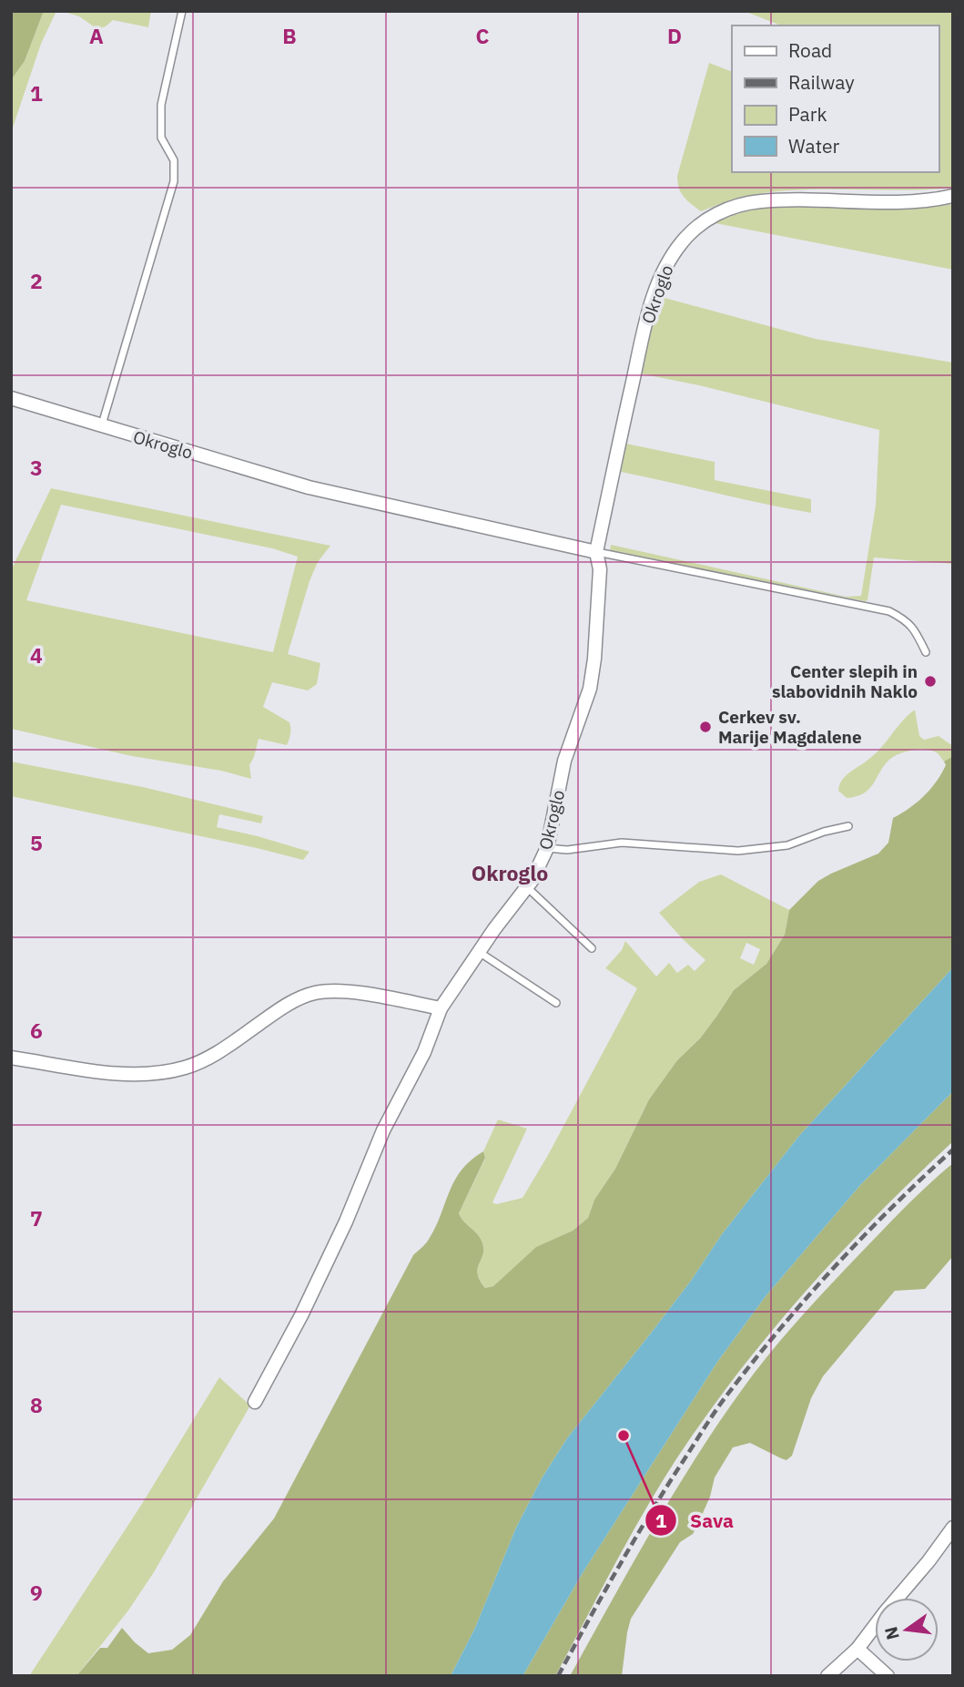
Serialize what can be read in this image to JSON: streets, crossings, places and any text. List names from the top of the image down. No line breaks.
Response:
{"streets":{"street":["Okroglo"]},"districts":["Okroglo"],"places":["Center slepih in slabovidnih Naklo","Cerkev sv. Marije Magdalene","Sava"],"legend":["Road","Railway","Park","Water"],"north":"left","grid":{"columns":["A","B","C","D"],"rows":["1","2","3","4","5","6","7","8","9"]}}
